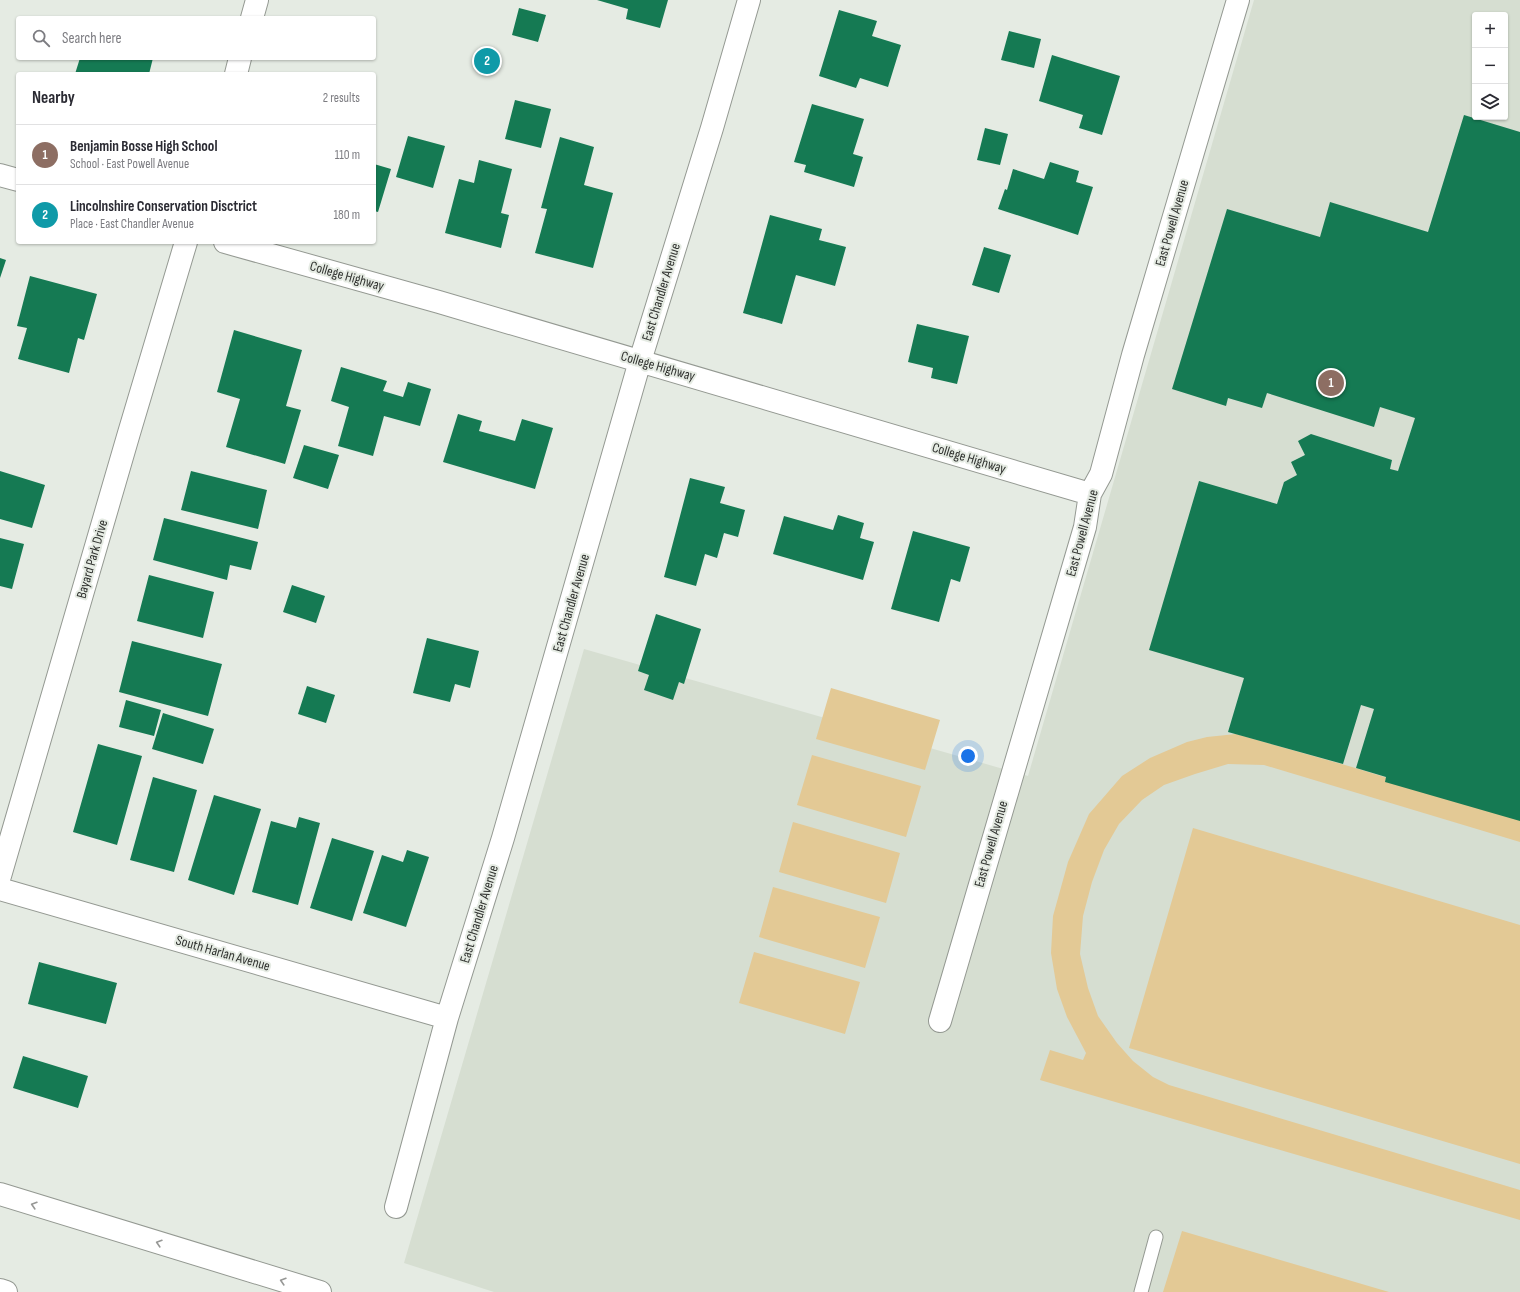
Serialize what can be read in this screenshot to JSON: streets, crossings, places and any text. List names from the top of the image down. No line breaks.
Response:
{"streets":{"main road":["East Powell Avenue","College Highway","East Chandler Avenue","Bayard Park Drive","South Harlan Avenue"]},"crossings":[["East Powell Avenue","College Highway"],["College Highway","East Chandler Avenue"],["East Chandler Avenue","South Harlan Avenue"]],"page":{"map_buttons":["+","−"],"search":"Search here","pins":["2","1"],"heading":["Nearby","2 results"],"list":[{"mark":"1","name":"Benjamin Bosse High School","note":"School · East Powell Avenue","value":"110 m"},{"mark":"2","name":"Lincolnshire Conservation Disctrict","note":"Place · East Chandler Avenue","value":"180 m"}]}}
